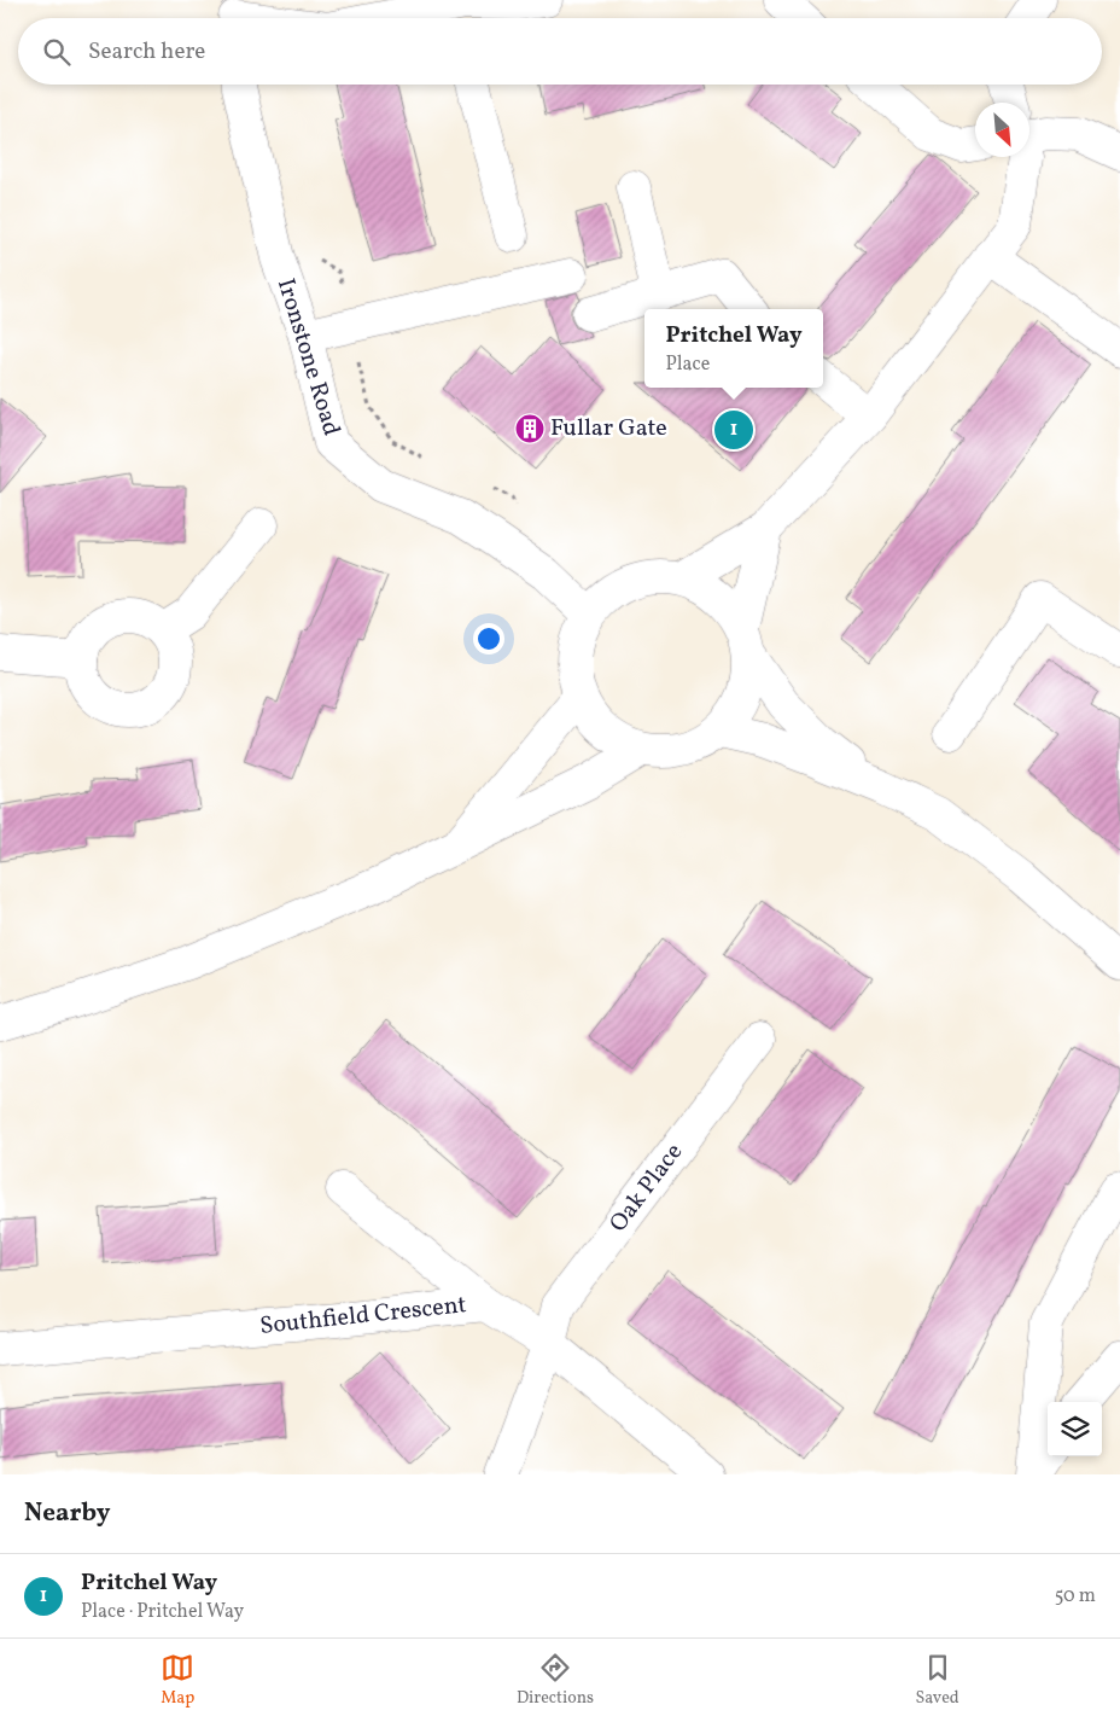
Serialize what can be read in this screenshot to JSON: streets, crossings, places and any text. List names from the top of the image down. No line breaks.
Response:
{"streets":{"street":["Ironstone Road","Oak Place","Southfield Crescent"]},"crossings":[["Oak Place","Southfield Crescent"]],"places":{"building":["Fullar Gate"]},"north":"bottom right","page":{"search":"Search here","popup":["Pritchel Way","Place"],"pins":"1","heading":"Nearby","list":[{"mark":"1","name":"Pritchel Way","note":"Place · Pritchel Way","value":"50 m"}],"nav":["Map","Directions","Saved"]}}
